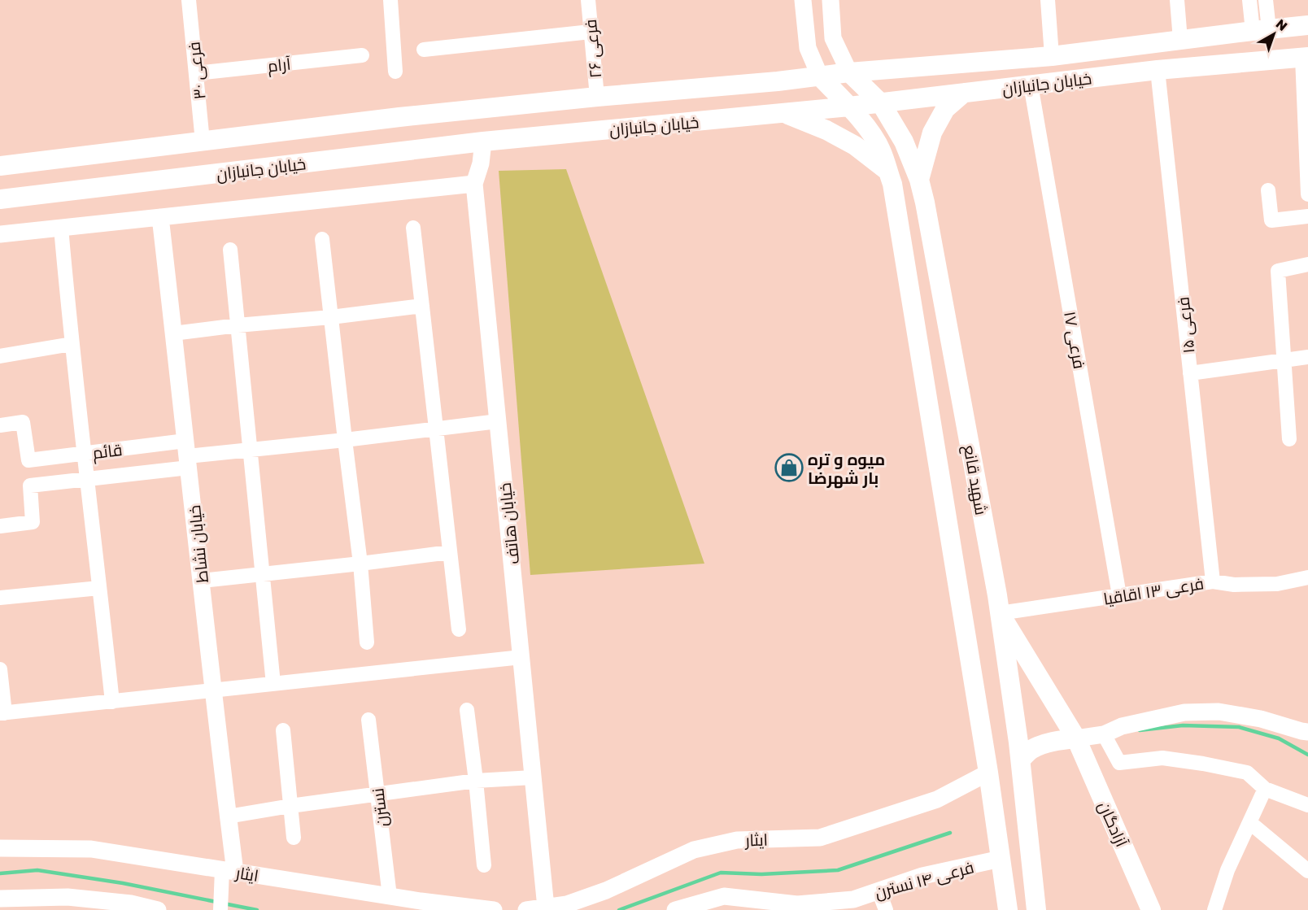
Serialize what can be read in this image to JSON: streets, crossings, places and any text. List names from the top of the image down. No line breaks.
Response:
{"streets":{"main road":["خیابان جانبازان","شهید قانع","آزادگان"],"street":["فرعی ۲۶","آرام","فرعی ۳۰","فرعی ۱۵","فرعی ۱۷","قائم","خیابان هاتف","خیابان نشاط","فرعی ۱۳ اقاقیا","نسترن","ایثار","فرعی ۱۴ نسترن"]},"crossings":[["فرعی ۲۶","خیابان جانبازان"],["آرام","فرعی ۳۰"],["فرعی ۳۰","خیابان جانبازان"],["خیابان جانبازان","فرعی ۱۵"],["خیابان جانبازان","فرعی ۱۷"],["خیابان جانبازان","شهید قانع"],["خیابان جانبازان","خیابان هاتف"],["فرعی ۱۵","فرعی ۱۳ اقاقیا"],["فرعی ۱۷","فرعی ۱۳ اقاقیا"],["قائم","خیابان نشاط"],["شهید قانع","فرعی ۱۳ اقاقیا"],["شهید قانع","آزادگان"],["خیابان هاتف","ایثار"],["خیابان نشاط","ایثار"],["فرعی ۱۳ اقاقیا","آزادگان"],["نسترن","ایثار"]],"places":{"shop":["میوه و تره بار شهرضا"]},"north":"top right"}
